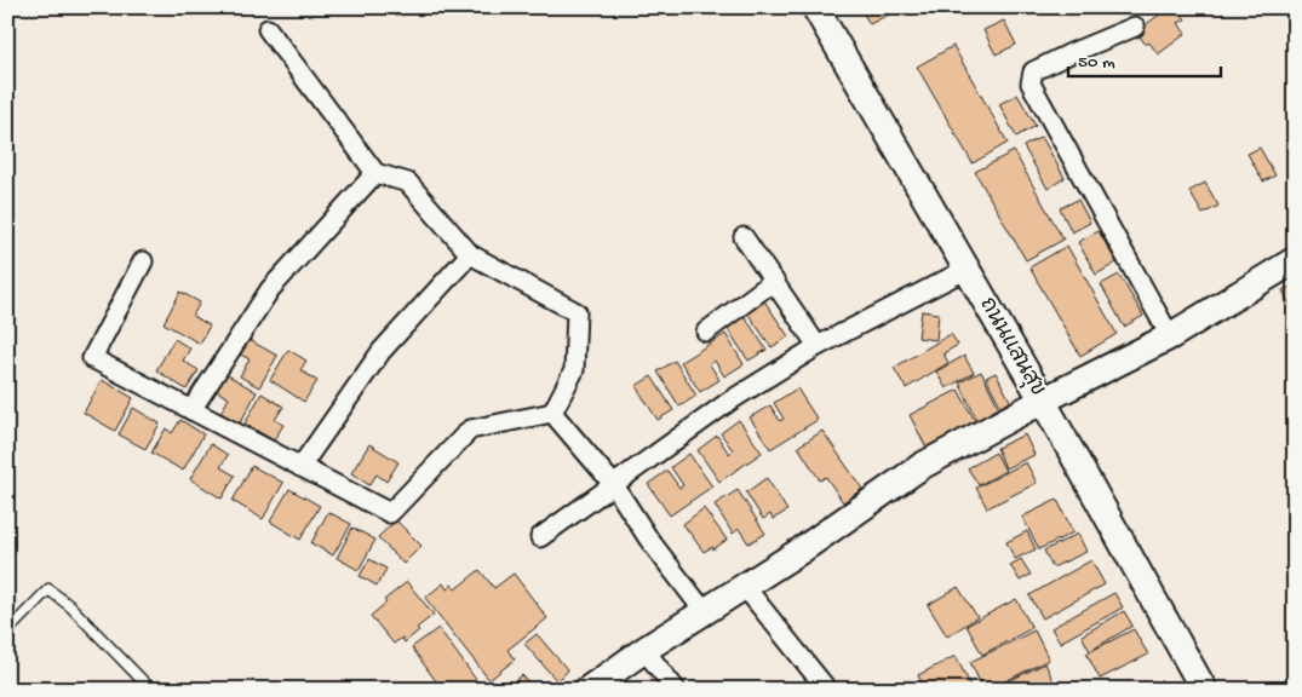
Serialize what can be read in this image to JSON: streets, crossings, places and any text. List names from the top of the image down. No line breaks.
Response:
{"streets":{"street":["ถนนแสนสุข"]},"scale_bar":"50 m"}
